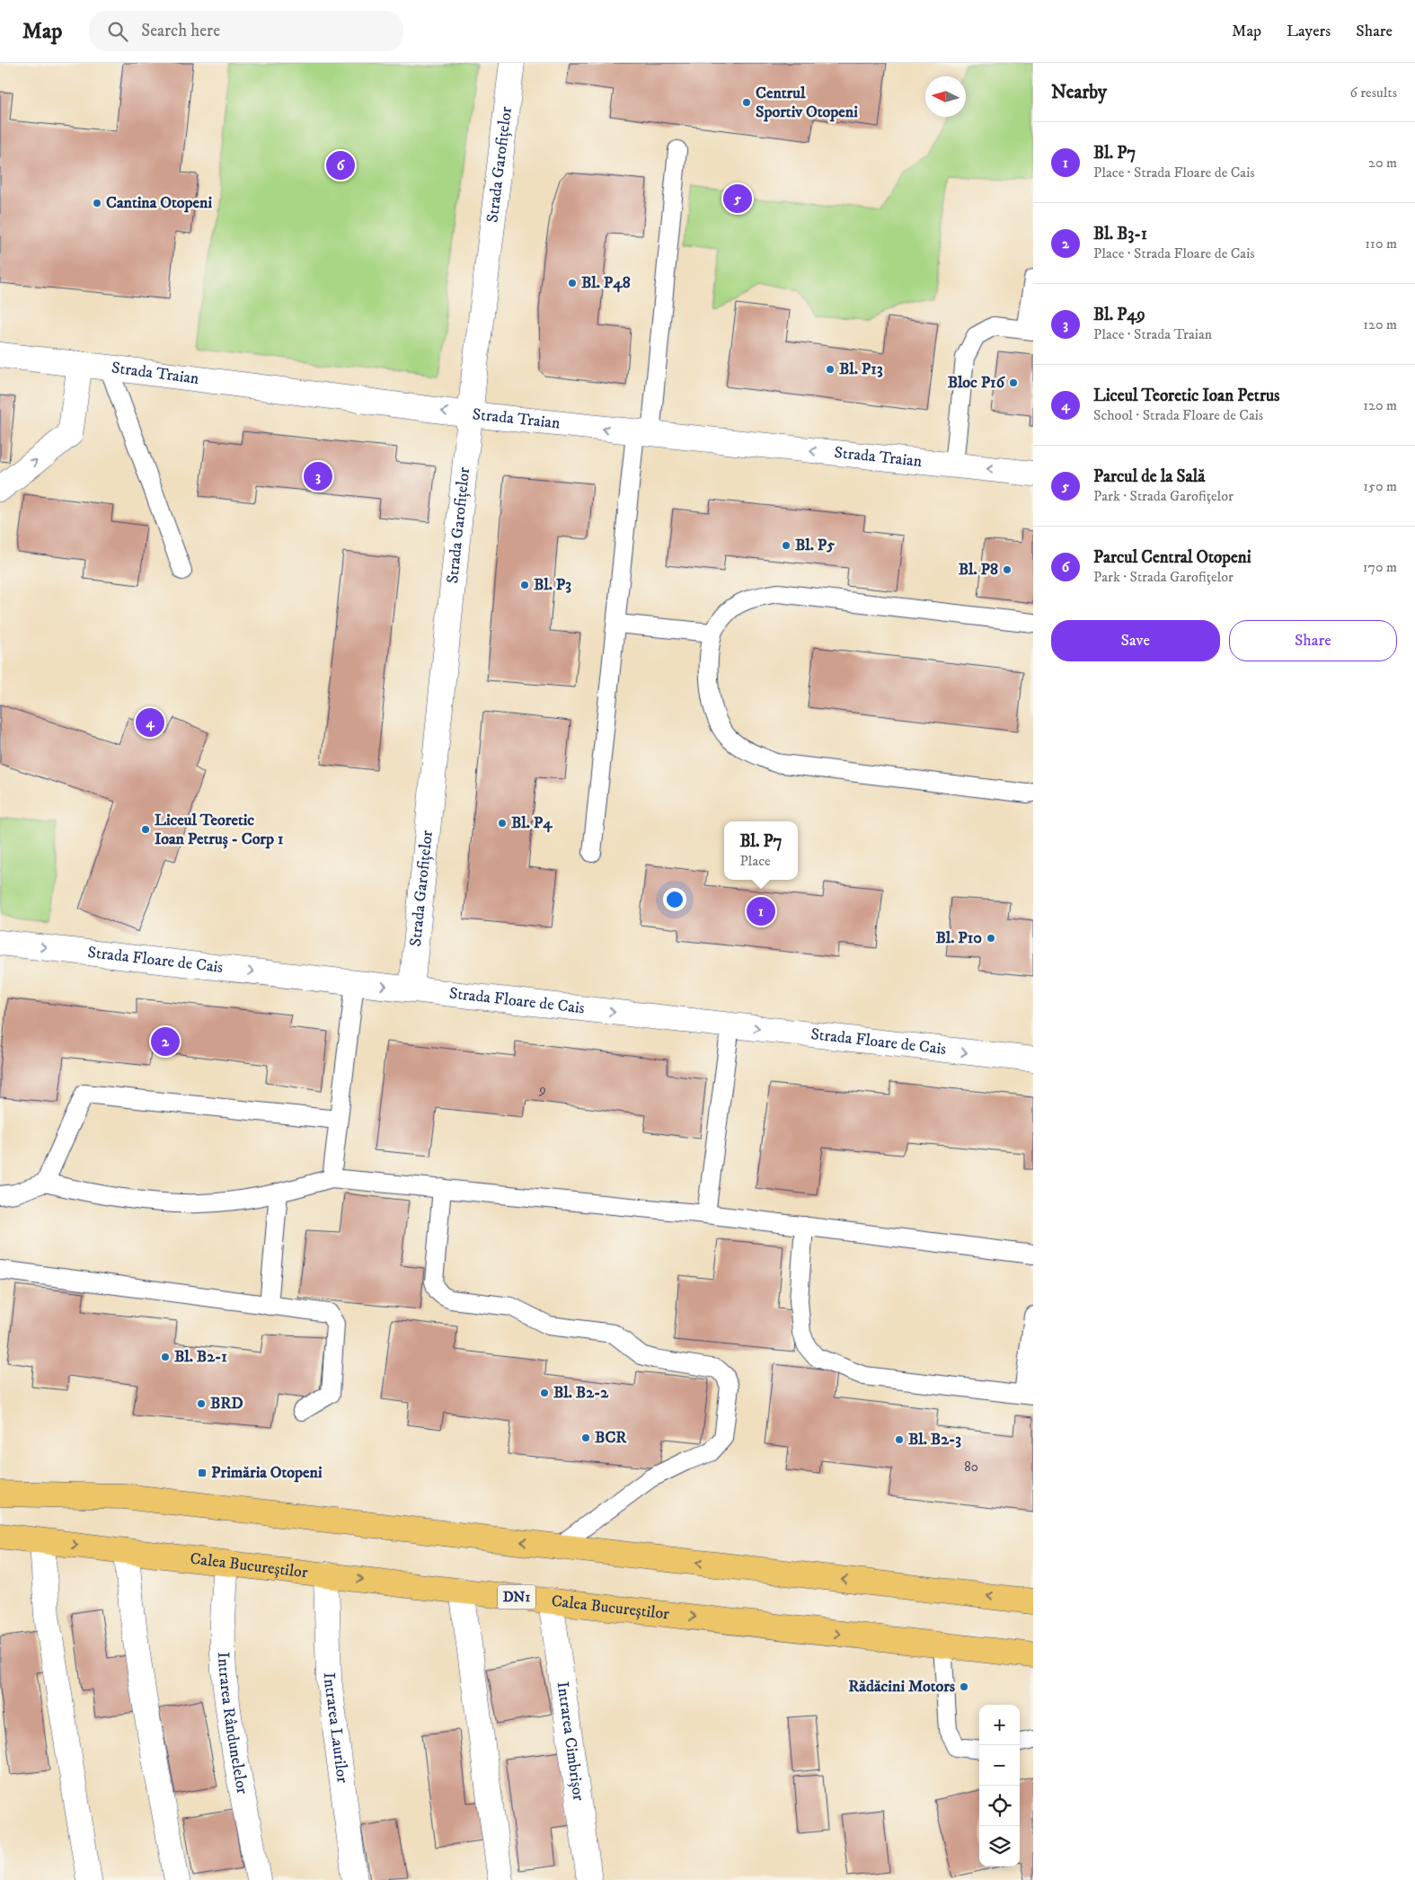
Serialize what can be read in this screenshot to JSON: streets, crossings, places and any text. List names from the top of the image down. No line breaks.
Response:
{"streets":{"highway":["Calea Bucureștilor","DN1"],"street":["Strada Garofițelor","Strada Traian","Strada Floare de Cais","Intrarea Rândunelelor","Intrarea Laurilor","Intrarea Cimbrișor"]},"crossings":[["Strada Garofițelor","Strada Traian"],["Strada Garofițelor","Strada Floare de Cais"],["Calea Bucureștilor","Intrarea Rândunelelor"],["Calea Bucureștilor","Intrarea Laurilor"],["Calea Bucureștilor","Intrarea Cimbrișor"]],"one_way":["Strada Traian","Strada Floare de Cais"],"places":{"other":["Centrul Sportiv Otopeni","Cantina Otopeni","Bl. P48","Bl. P13","Bloc P16","Bl. P5","Bl. P8","Bl. P3","Bl. P4","Liceul Teoretic Ioan Petruș - Corp 1","Bl. P10","Bl. B2-1","Bl. B2-2","BRD","BCR","Bl. B2-3","Rădăcini Motors"],"transit":["Primăria Otopeni"]},"house_numbers":["9","80"],"north":"left","page":{"header":"Map","search":"Search here","nav":["Map","Layers","Share"],"heading":["Nearby","6 results"],"list":[{"mark":"1","name":"Bl. P7","note":"Place · Strada Floare de Cais","value":"20 m"},{"mark":"2","name":"Bl. B3-1","note":"Place · Strada Floare de Cais","value":"110 m"},{"mark":"3","name":"Bl. P49","note":"Place · Strada Traian","value":"120 m"},{"mark":"4","name":"Liceul Teoretic Ioan Petrus","note":"School · Strada Floare de Cais","value":"120 m"},{"mark":"5","name":"Parcul de la Sală","note":"Park · Strada Garofițelor","value":"150 m"},{"mark":"6","name":"Parcul Central Otopeni","note":"Park · Strada Garofițelor","value":"170 m"}],"pins":["6","5","3","4","1","2"],"buttons":["Save","Share"],"popup":["Bl. P7","Place"],"map_buttons":["+","−"]}}
